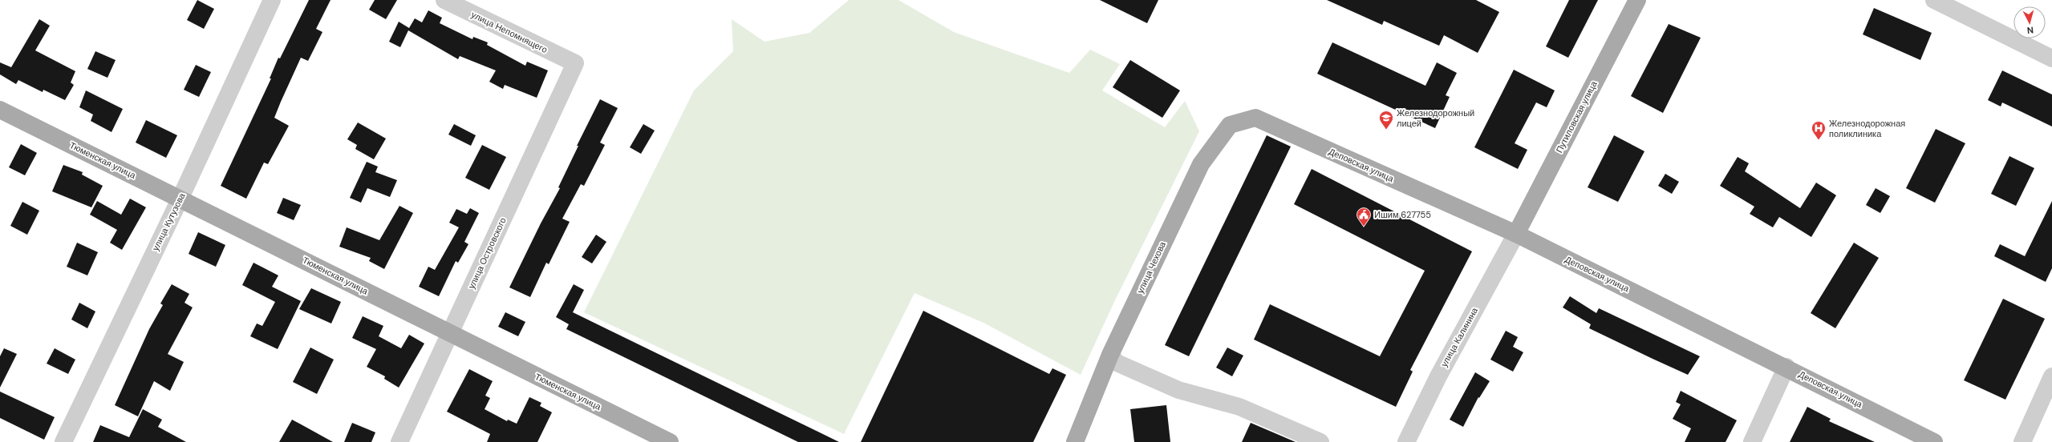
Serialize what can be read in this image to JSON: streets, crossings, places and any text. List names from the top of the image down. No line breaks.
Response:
{"streets":{"main road":["Путиловская улица","Тюменская улица","Деповская улица","улица Чехова"],"street":["улица Непомнящего","улица Кутузова","улица Островского","улица Калинина"]},"crossings":[["улица Непомнящего","улица Островского"],["Путиловская улица","Деповская улица"],["Путиловская улица","улица Калинина"],["Тюменская улица","улица Кутузова"],["Тюменская улица","улица Островского"],["Деповская улица","улица Чехова"],["Деповская улица","улица Калинина"]],"places":{"school or university":["Железнодорожный лицей"],"hospital":["Железнодорожная поликлиника"],"public building":["Ишим 627755"]},"north":"bottom"}
